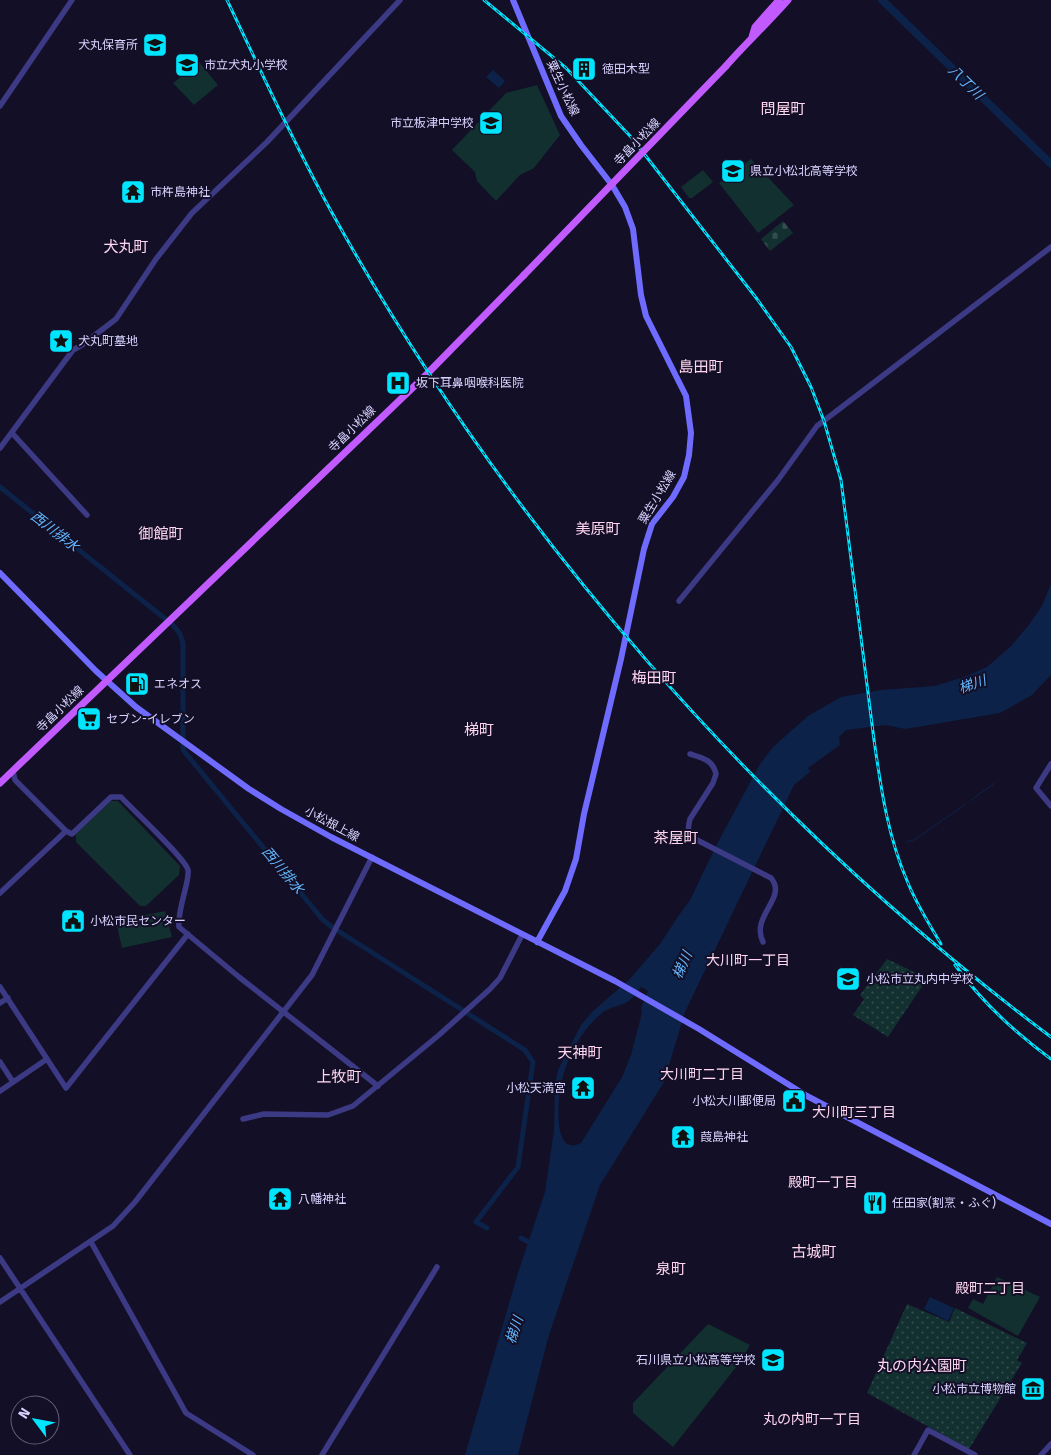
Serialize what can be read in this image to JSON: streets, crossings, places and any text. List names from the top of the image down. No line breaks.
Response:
{"streets":{"main road":["粟生小松線","寺畠小松線","小松根上線"]},"crossings":[["粟生小松線","小松根上線"],["寺畠小松線","小松根上線"]],"districts":["問屋町","犬丸町","島田町","美原町","御館町","梅田町","梯町","茶屋町","大川町一丁目","天神町","大川町二丁目","上牧町","大川町三丁目","殿町一丁目","古城町","泉町","殿町二丁目","丸の内公園町","丸の内町一丁目"],"water":["八丁川","西川排水","梯川"],"places":{"school or university":["犬丸保育所","市立犬丸小学校","市立板津中学校","県立小松北高等学校","小松市立丸内中学校","石川県立小松高等学校"],"building":["徳田木型"],"temple":["市杵島神社","小松天満宮","葭島神社","八幡神社"],"place":["犬丸町墓地"],"hospital":["坂下耳鼻咽喉科医院"],"fuel station":["エネオス"],"supermarket":["セブン-イレブン"],"public building":["小松市民センター","小松大川郵便局"],"restaurant":["任田家(割烹・ふぐ)"],"museum":["小松市立博物館"]},"north":"top left"}
